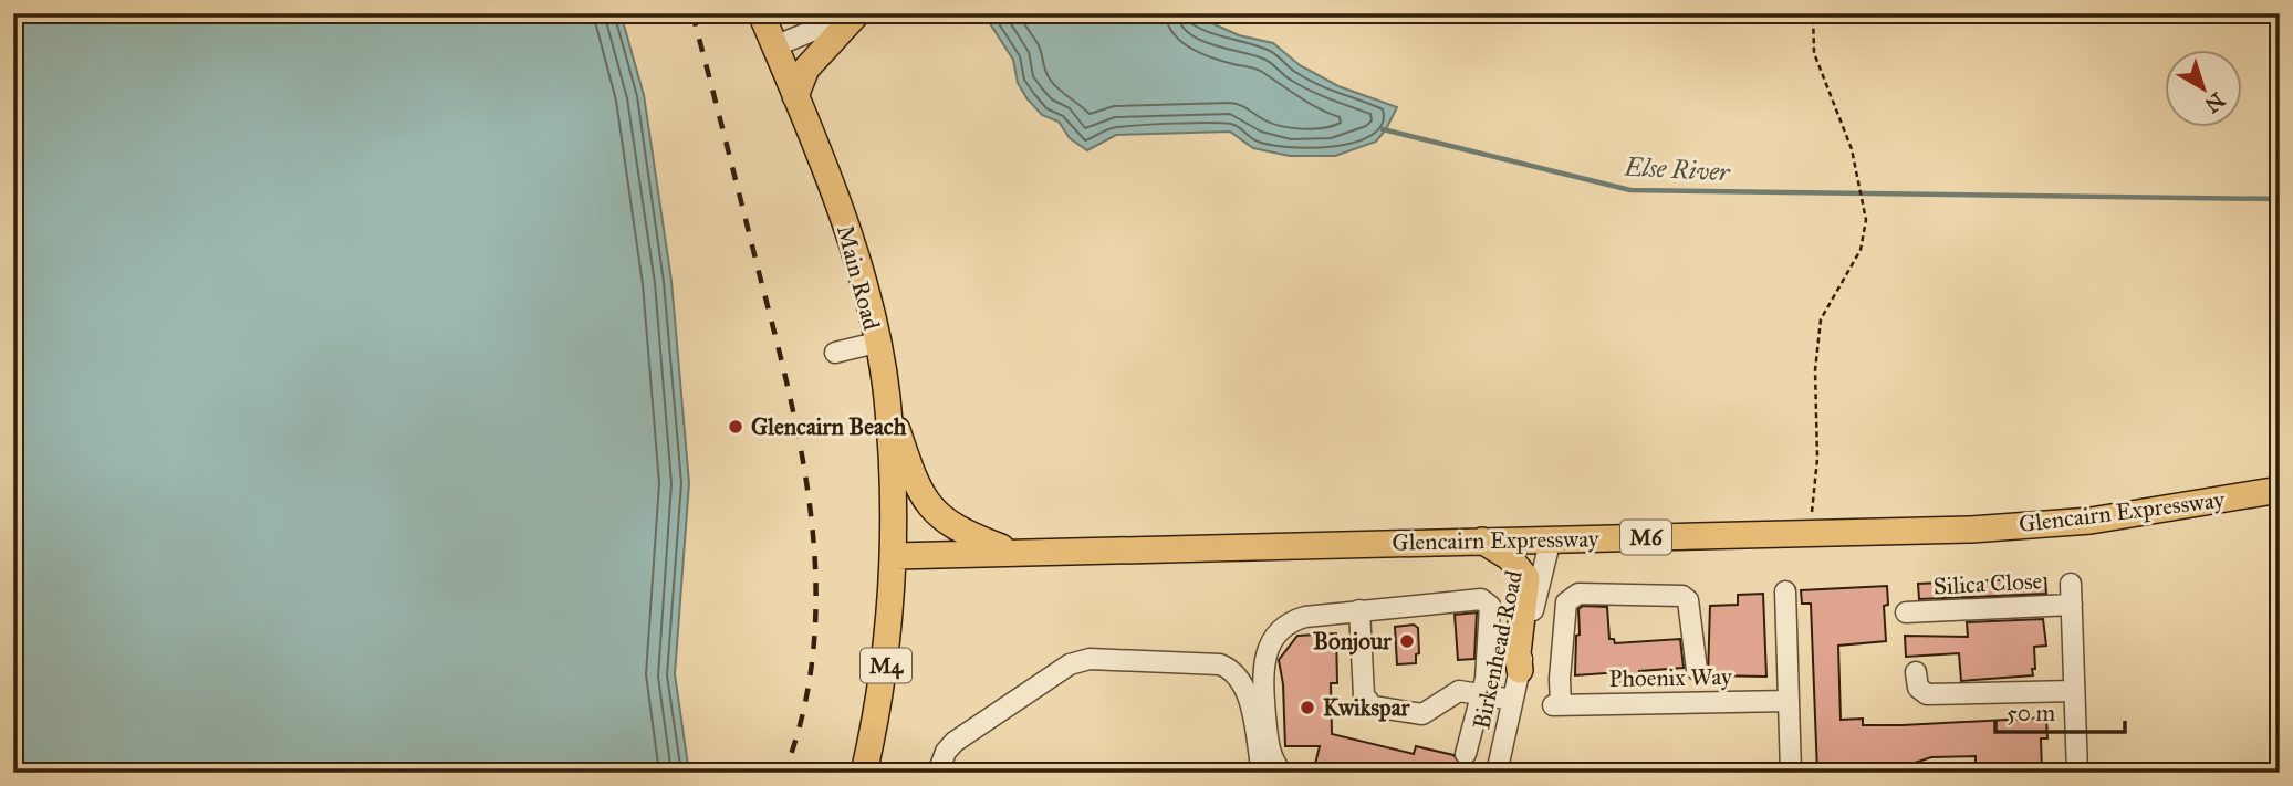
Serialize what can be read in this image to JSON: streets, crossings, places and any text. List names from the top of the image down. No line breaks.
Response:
{"streets":{"main road":["Main Road","Glencairn Expressway","M6","M4"],"street":["Silica Close","Birkenhead Road","Phoenix Way"]},"crossings":[["Main Road","Glencairn Expressway"],["Main Road","M4"],["Glencairn Expressway","Birkenhead Road"],["Glencairn Expressway","M4"]],"water":["Else River"],"places":["Glencairn Beach","Bonjour","Kwikspar"],"scale_bar":"50 m","north":"bottom right"}
